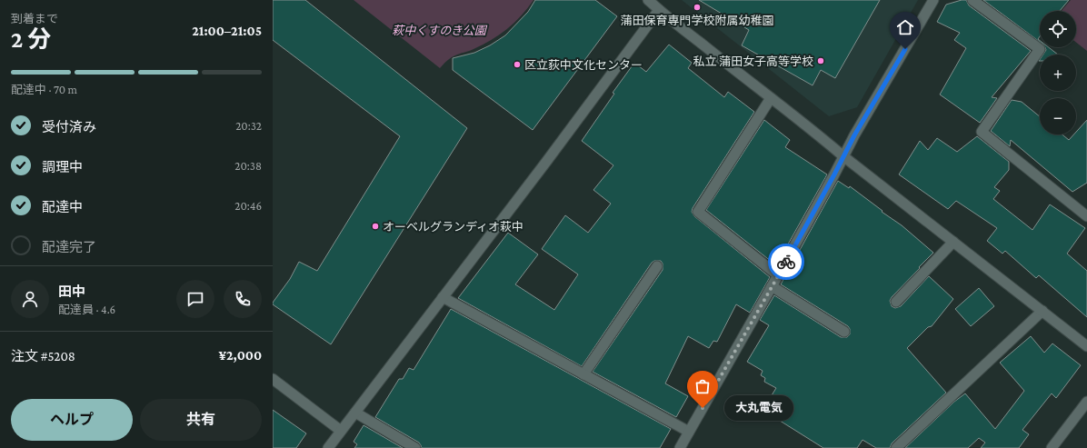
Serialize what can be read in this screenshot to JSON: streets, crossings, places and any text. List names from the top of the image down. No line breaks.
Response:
{"parks":["萩中くすのき公園"],"places":["蒲田保育専門学校附属幼稚園","私立 蒲田女子高等学校","区立荻中文化センター","オーベルグランディオ萩中","大丸電気"],"page":{"heading":["2 分","到着まで","21:00–21:05"],"panel":["田中","配達員 · 4.6","注文 #5208","¥2,000"],"map_buttons":["+","−"],"bar":"配達中 · 70 m","list":[["受付済み","20:32"],["調理中","20:38"],["配達中","20:46"],"配達完了"],"buttons":["ヘルプ","共有"],"bubble":"大丸電気"}}
